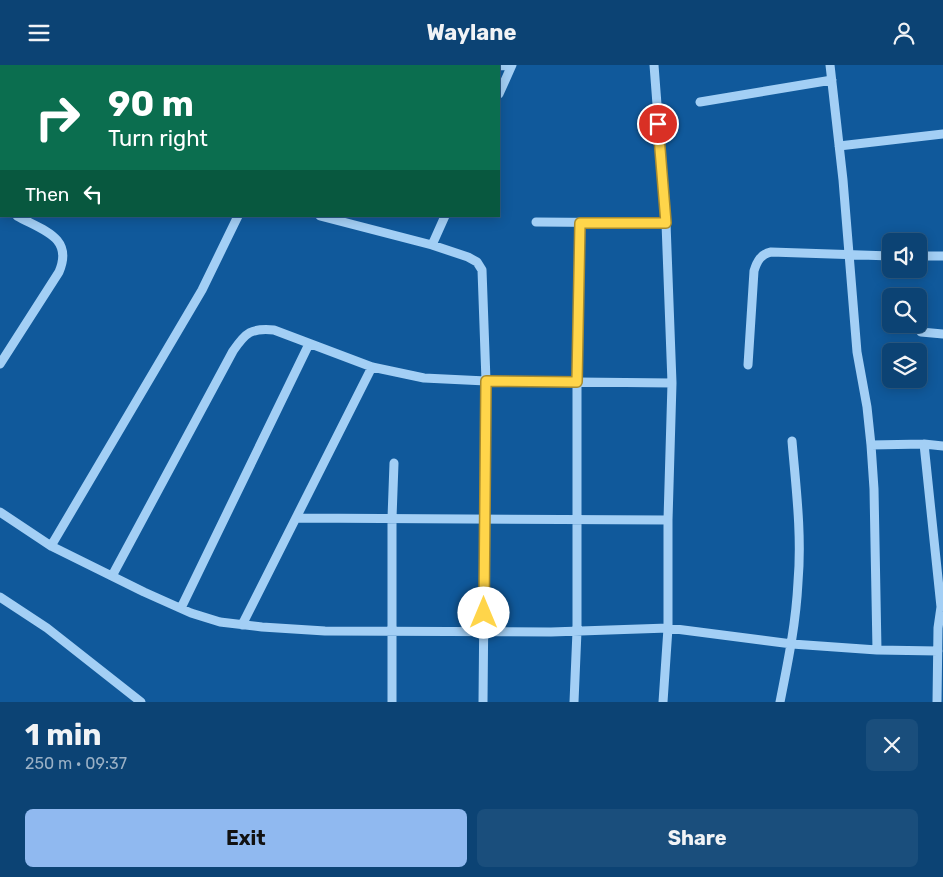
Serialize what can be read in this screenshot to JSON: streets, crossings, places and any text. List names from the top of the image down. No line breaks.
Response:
{"page":{"header":"Waylane","turn":["90 m","Turn right"],"then":"Then","heading":["1 min","250 m · 09:37"],"buttons":["Exit","Share"]}}
